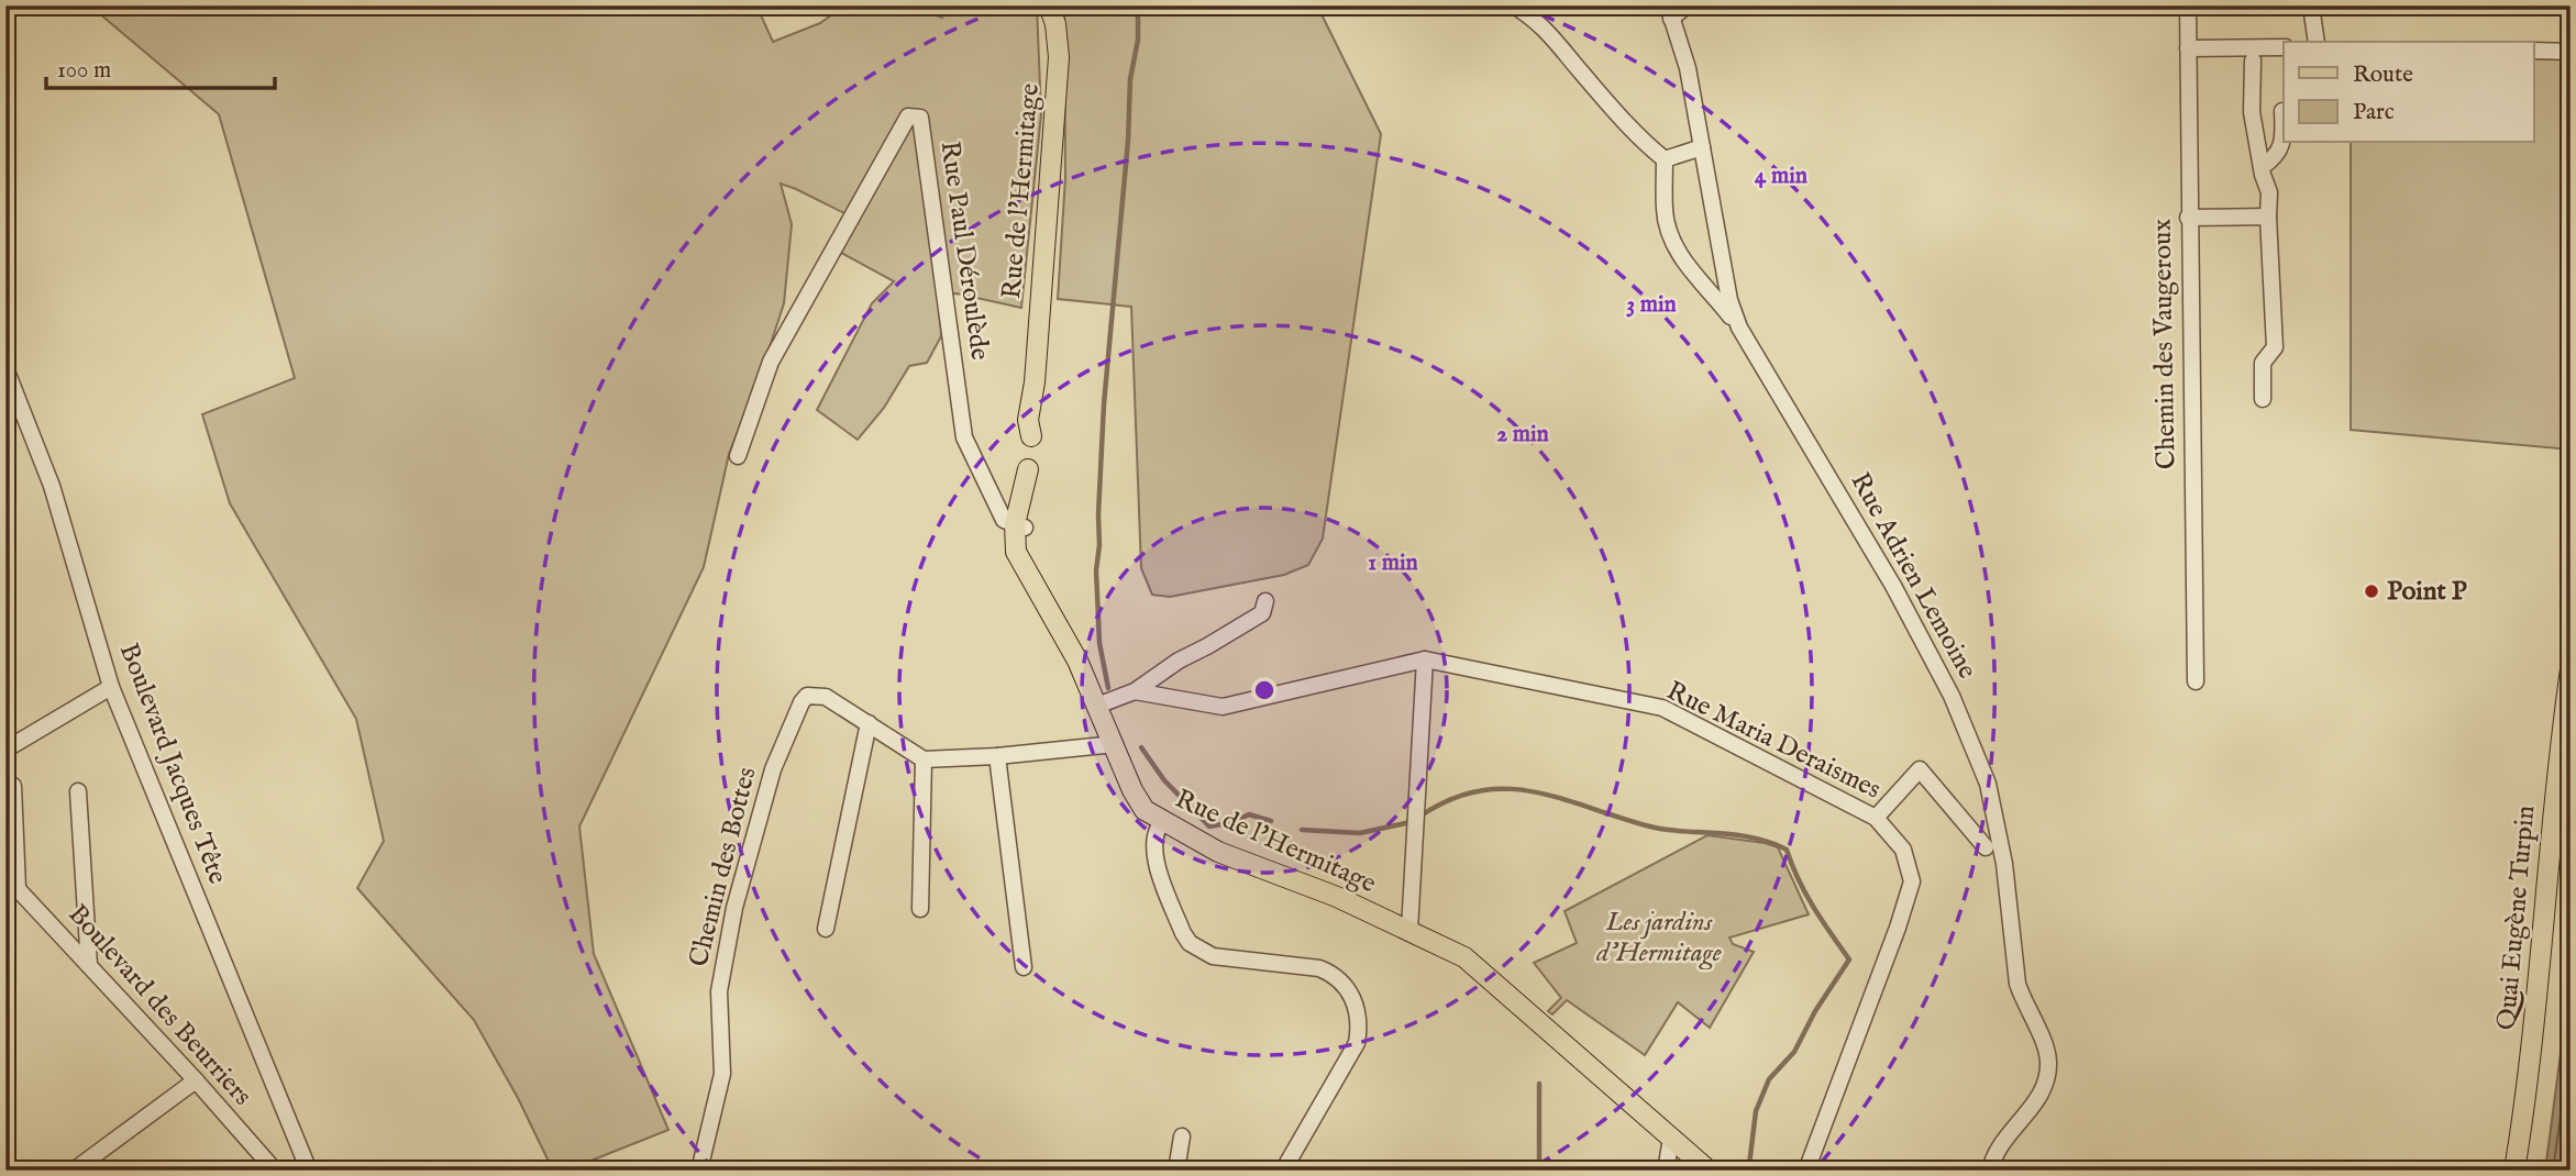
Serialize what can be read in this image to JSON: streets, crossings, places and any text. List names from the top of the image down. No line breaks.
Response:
{"streets":{"main road":["Rue de l'Hermitage","Quai Eugène Turpin"],"street":["Rue Paul Déroulède","Chemin des Vaugeroux","Rue Adrien Lemoine","Rue Maria Deraismes","Boulevard Jacques Tête","Chemin des Bottes","Boulevard des Beurriers"]},"crossings":[["Rue de l'Hermitage","Rue Paul Déroulède"]],"parks":["Les jardins d'Hermitage"],"places":["Point P"],"legend":["Route","Parc"],"scale_bar":"100 m","rings":["4 min","3 min","2 min","1 min"]}
